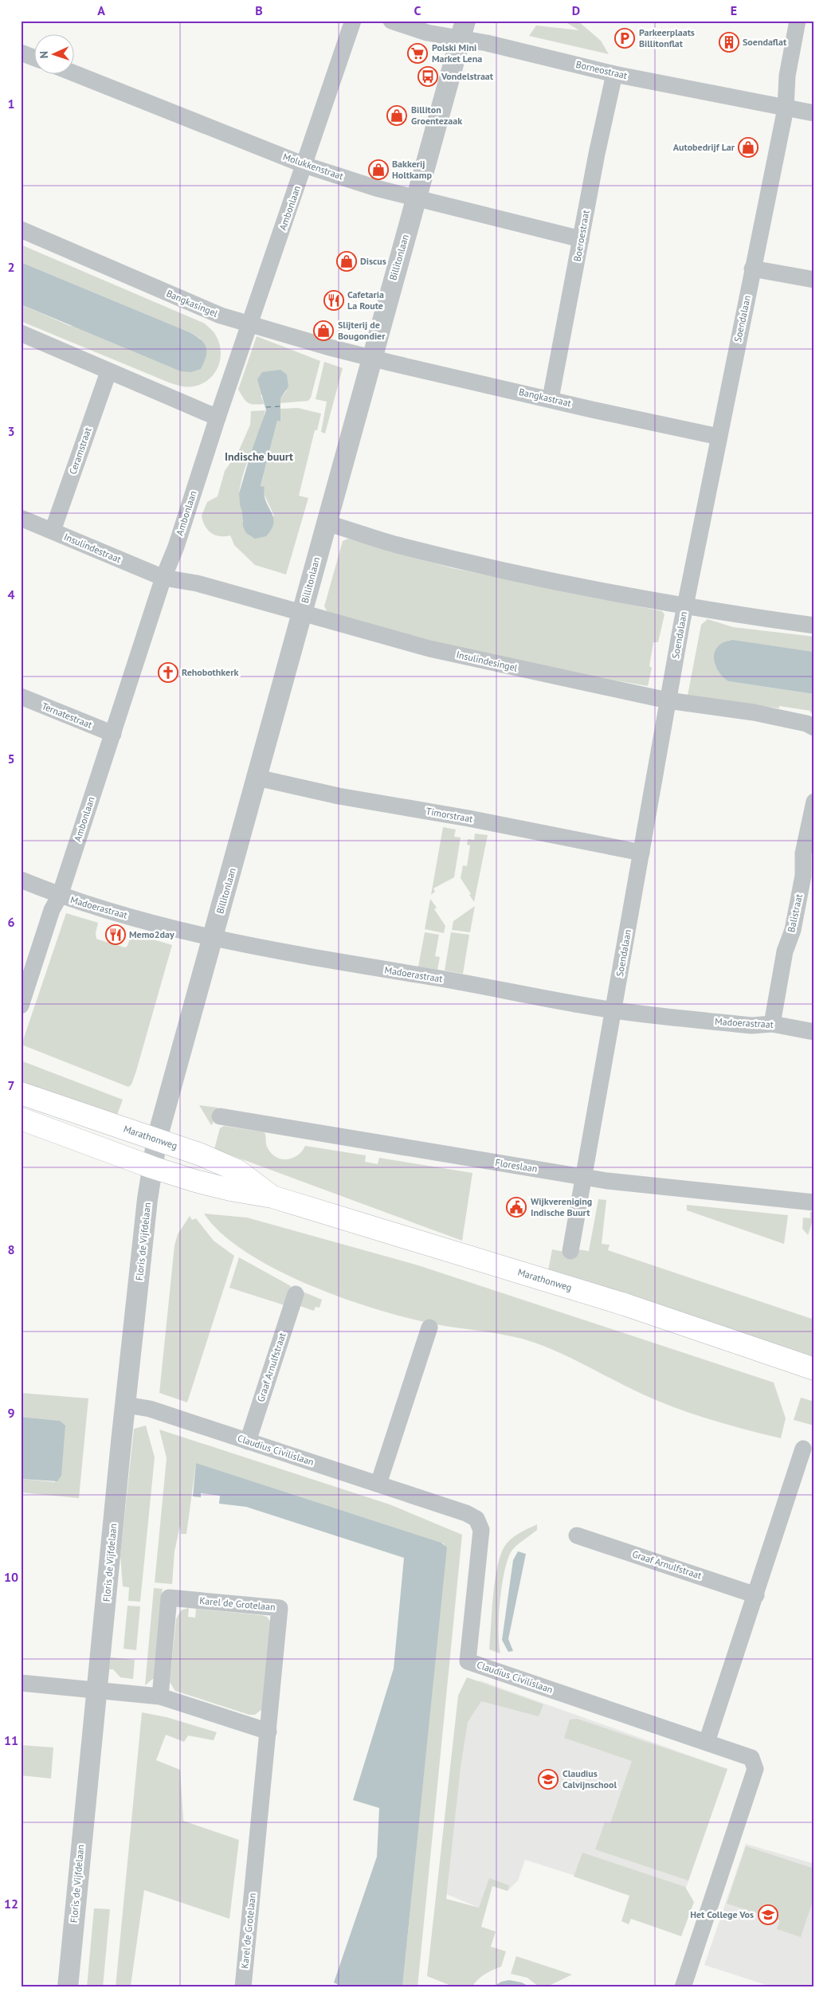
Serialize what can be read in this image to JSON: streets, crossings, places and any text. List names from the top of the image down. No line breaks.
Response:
{"streets":{"main road":["Marathonweg"],"street":["Borneostraat","Molukkenstraat","Ambonlaan","Boeroestraat","Billitonlaan","Bangkasingel","Soendalaan","Bangkastraat","Ceramstraat","Insulindestraat","Insulindesingel","Ternatestraat","Timorstraat","Madoerastraat","Balistraat","Floreslaan","Floris de Vijfdelaan","Graaf Arnulfstraat","Claudius Civilislaan","Karel de Grotelaan"]},"crossings":[["Borneostraat","Boeroestraat"],["Borneostraat","Billitonlaan"],["Borneostraat","Soendalaan"],["Molukkenstraat","Ambonlaan"],["Molukkenstraat","Boeroestraat"],["Molukkenstraat","Billitonlaan"],["Ambonlaan","Bangkasingel"],["Ambonlaan","Insulindestraat"],["Ambonlaan","Insulindesingel"],["Ambonlaan","Ternatestraat"],["Ambonlaan","Madoerastraat"],["Boeroestraat","Bangkastraat"],["Billitonlaan","Bangkasingel"],["Billitonlaan","Bangkastraat"],["Billitonlaan","Insulindesingel"],["Billitonlaan","Timorstraat"],["Billitonlaan","Madoerastraat"],["Billitonlaan","Marathonweg"],["Billitonlaan","Floris de Vijfdelaan"],["Bangkasingel","Bangkastraat"],["Soendalaan","Bangkastraat"],["Soendalaan","Insulindesingel"],["Soendalaan","Timorstraat"],["Soendalaan","Madoerastraat"],["Soendalaan","Floreslaan"],["Ceramstraat","Insulindestraat"],["Insulindestraat","Insulindesingel"],["Madoerastraat","Balistraat"],["Marathonweg","Floris de Vijfdelaan"],["Floris de Vijfdelaan","Claudius Civilislaan"],["Graaf Arnulfstraat","Claudius Civilislaan"]],"districts":["Indische buurt"],"places":{"parking":["Parkeerplaats Billitonflat"],"building":["Soendaflat"],"supermarket":["Polski Mini Market Lena"],"bus stop":["Vondelstraat"],"shop":["Billiton Groentezaak","Autobedrijf Lar","Bakkerij Holtkamp","Discus","Slijterij de Bougondier"],"restaurant":["Cafetaria La Route","Memo2day"],"church":["Rehobothkerk"],"public building":["Wijkvereniging Indische Buurt"],"school or university":["Claudius Calvijnschool","Het College Vos"]},"north":"left","grid":{"columns":["A","B","C","D","E"],"rows":["1","2","3","4","5","6","7","8","9","10","11","12"]}}
